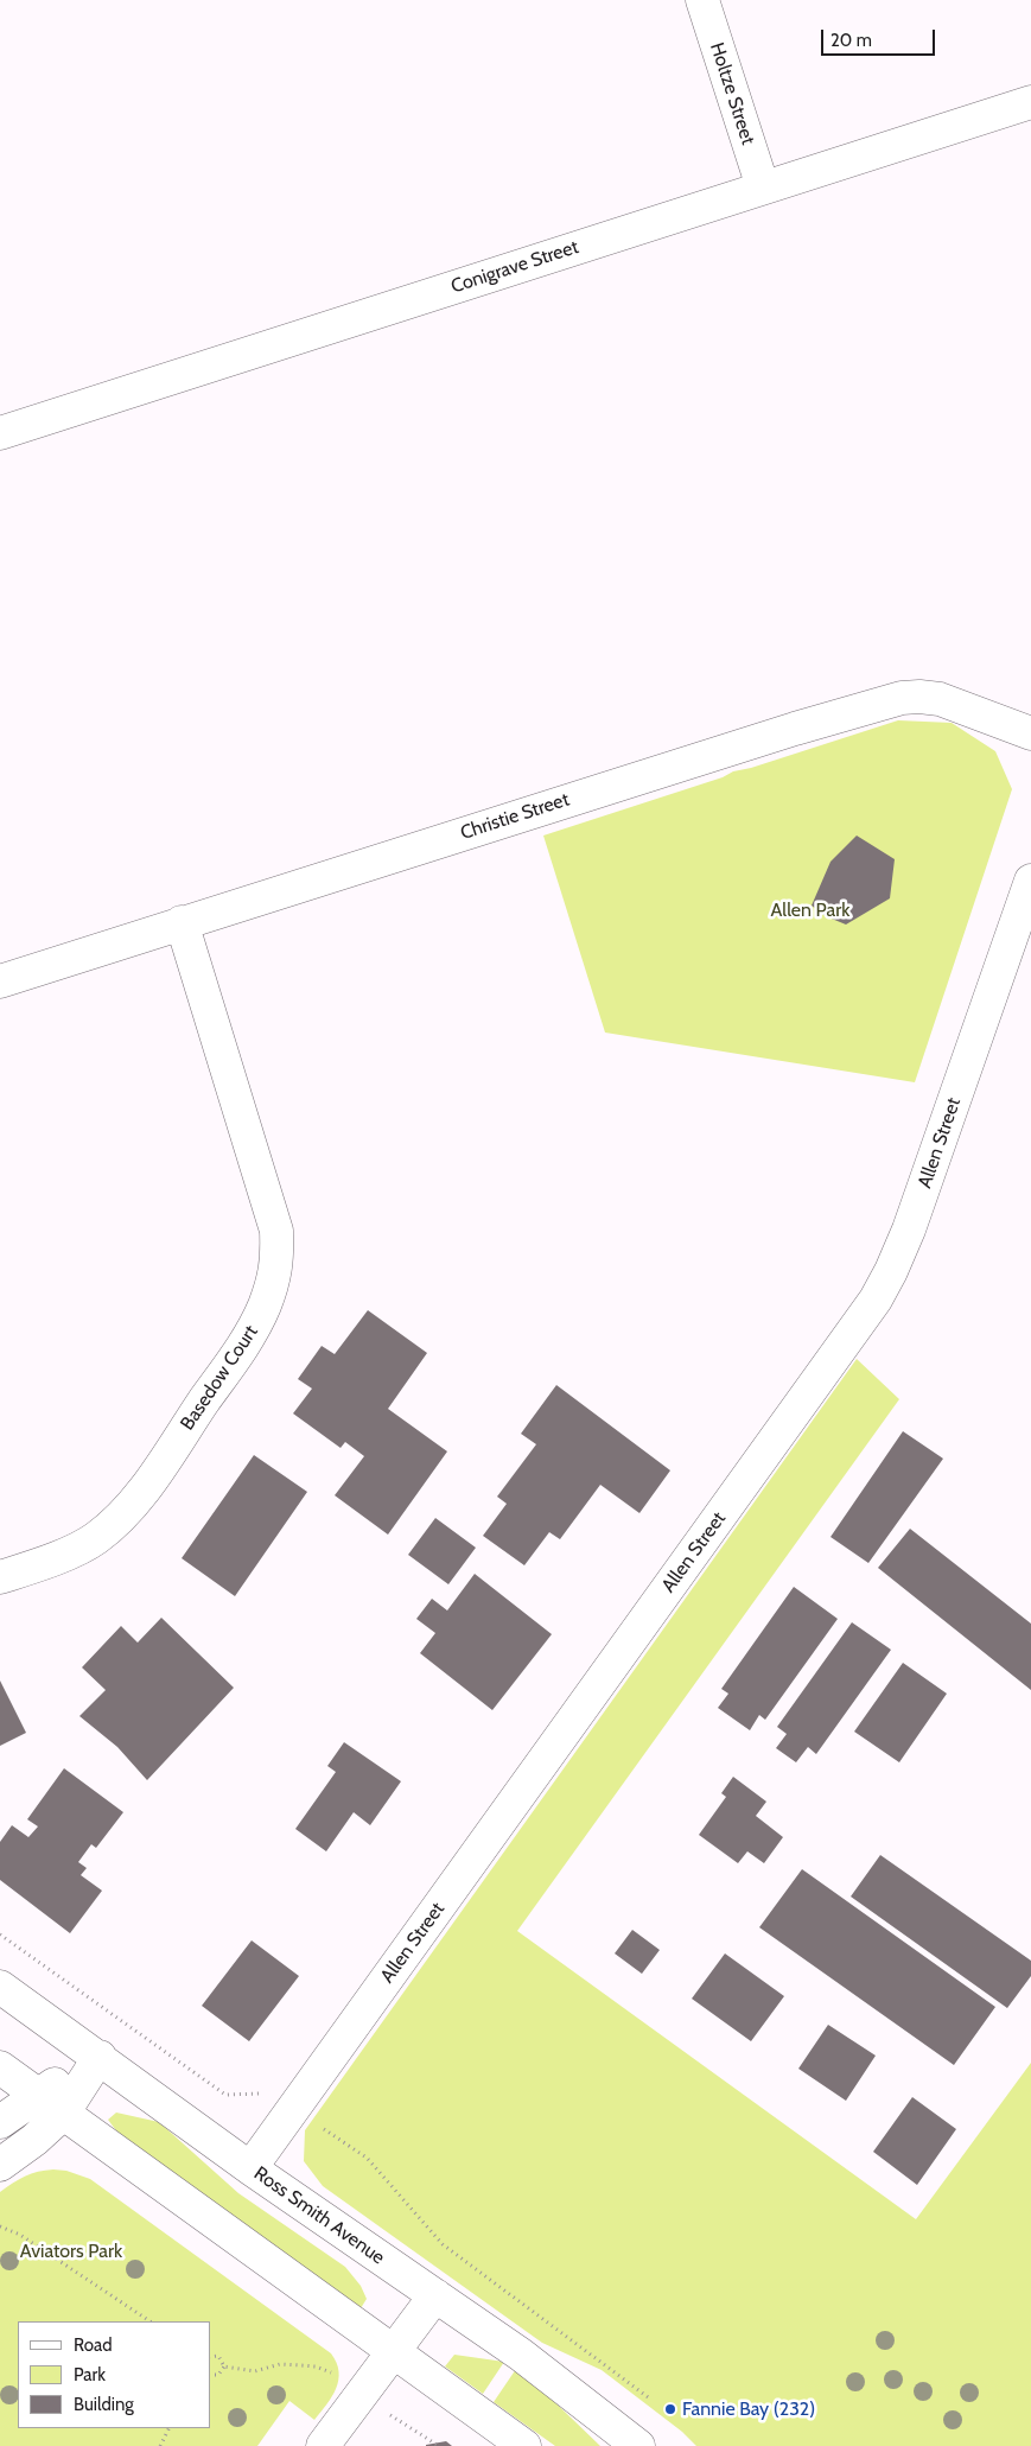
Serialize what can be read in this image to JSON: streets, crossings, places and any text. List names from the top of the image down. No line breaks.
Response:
{"streets":{"street":["Holtze Street","Conigrave Street","Christie Street","Allen Street","Basedow Court","Ross Smith Avenue"]},"crossings":[["Holtze Street","Conigrave Street"],["Christie Street","Basedow Court"],["Allen Street","Ross Smith Avenue"]],"parks":["Allen Park","Aviators Park"],"places":["Fannie Bay (232)"],"legend":["Road","Park","Building"],"scale_bar":"20 m"}
